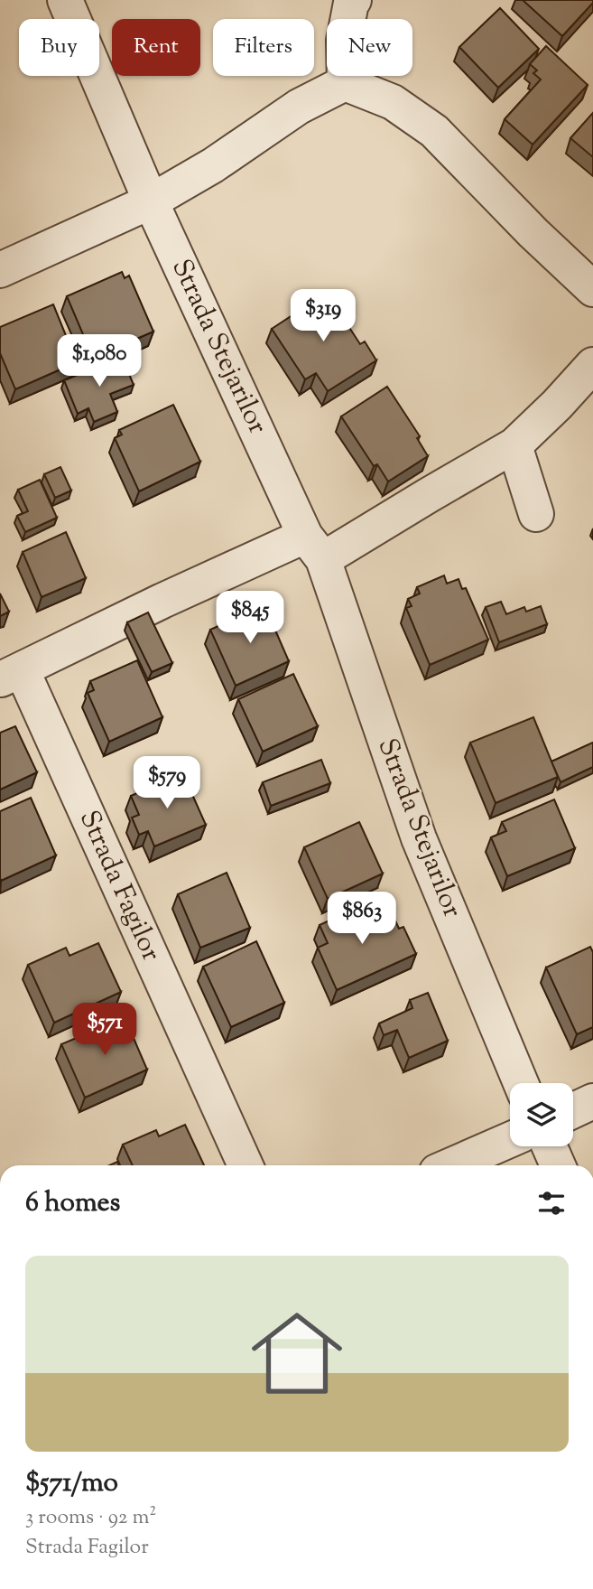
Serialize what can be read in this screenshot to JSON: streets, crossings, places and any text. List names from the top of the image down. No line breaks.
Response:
{"streets":{"street":["Strada Stejarilor","Strada Fagilor"]},"page":{"chip":["Buy","Rent","Filters","New"],"price":["$319","$1,080","$845","$579","$863","$571"],"heading":"6 homes","list":[{"name":"$571/mo","note":"3 rooms · 92 m² · Strada Fagilor"}]}}
